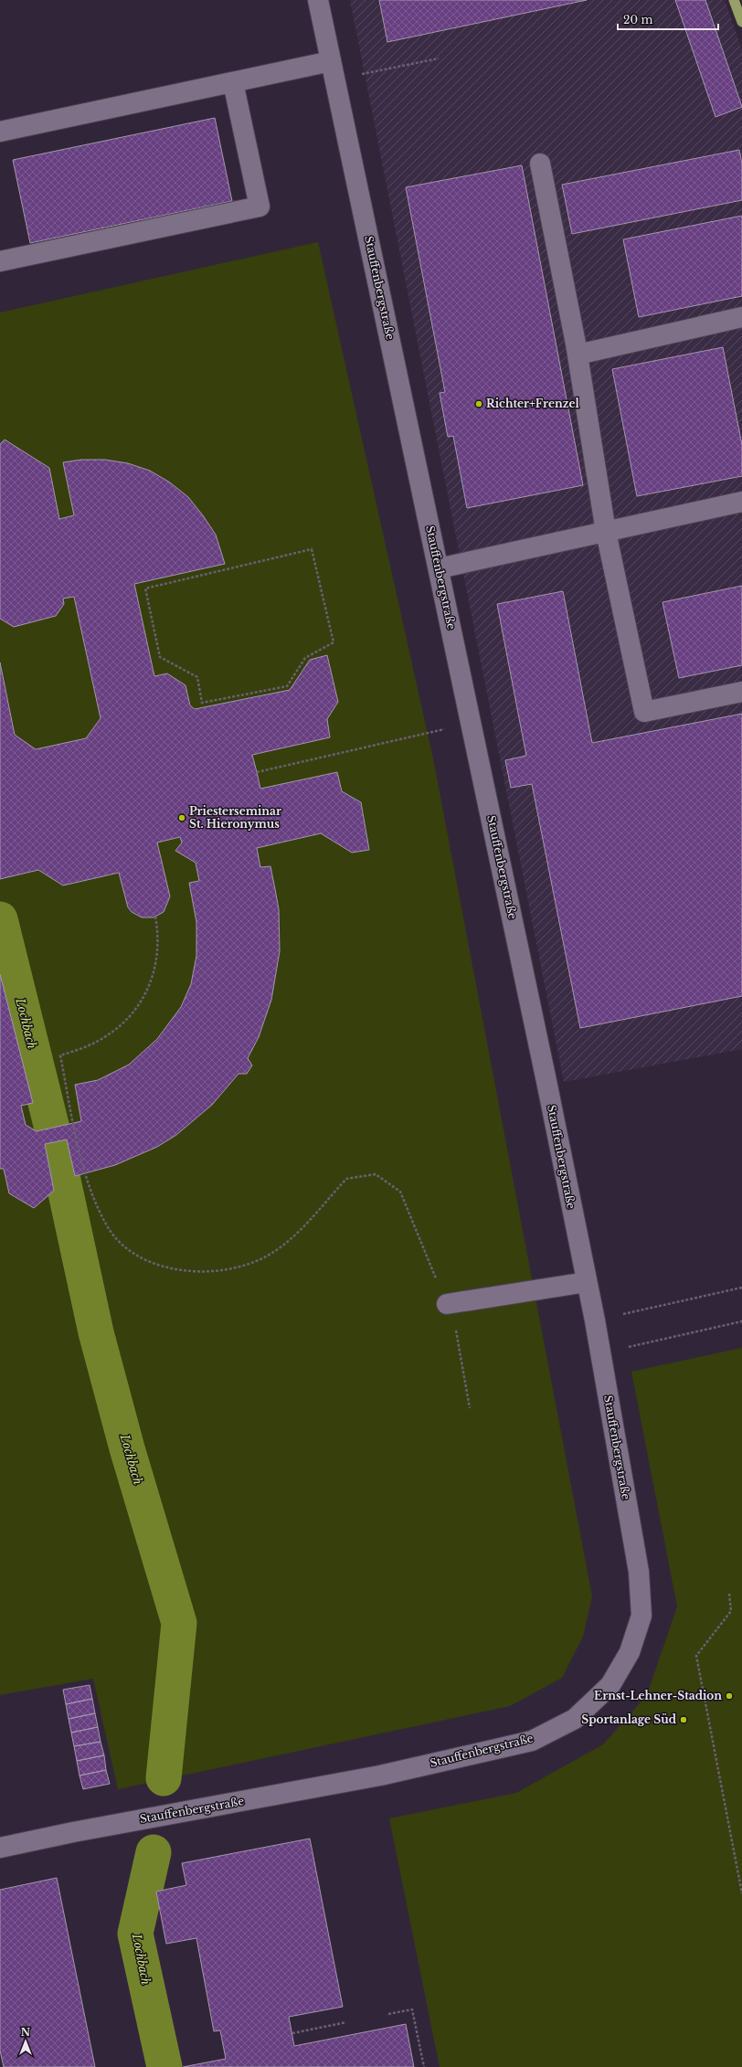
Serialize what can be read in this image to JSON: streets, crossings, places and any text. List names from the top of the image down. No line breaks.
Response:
{"streets":{"street":["Stauffenbergstraße"]},"water":["Lochbach"],"places":["Richter+Frenzel","Priesterseminar St. Hieronymus","Ernst-Lehner-Stadion","Sportanlage Süd"],"scale_bar":"20 m","north":"top"}
